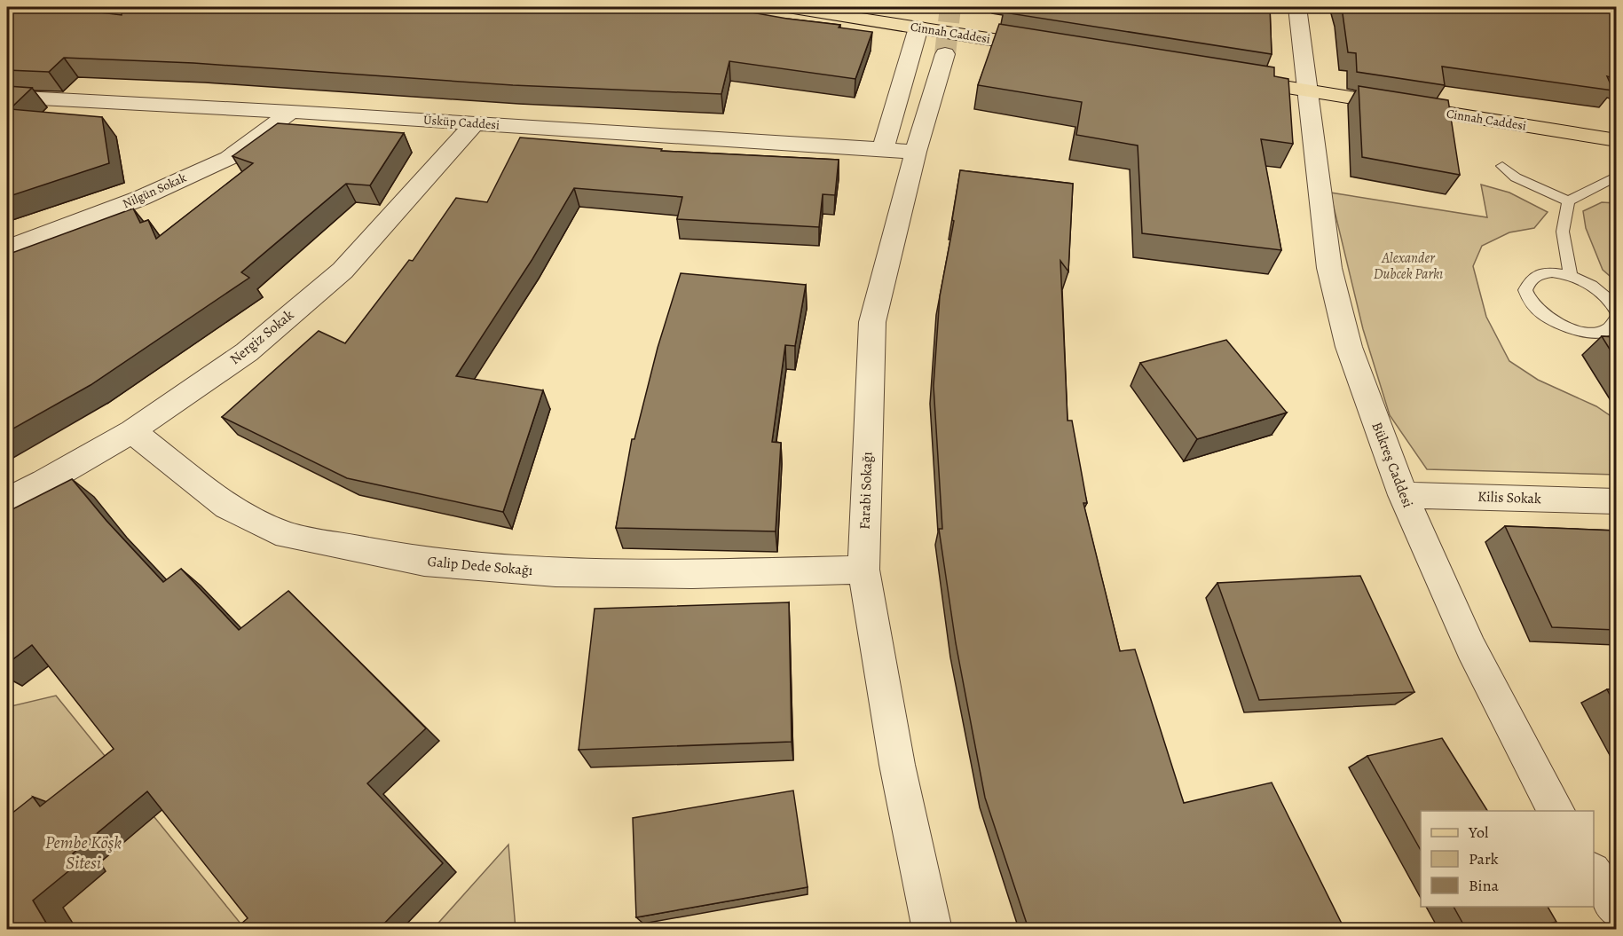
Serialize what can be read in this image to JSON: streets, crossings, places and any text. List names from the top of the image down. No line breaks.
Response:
{"streets":{"main road":["Cinnah Caddesi"],"street":["Üsküp Caddesi","Nilgün Sokak","Nergiz Sokak","Bükreş Caddesi","Farabi Sokağı","Kilis Sokak","Galip Dede Sokağı"]},"crossings":[["Cinnah Caddesi","Bükreş Caddesi"],["Üsküp Caddesi","Nilgün Sokak"],["Üsküp Caddesi","Nergiz Sokak"],["Üsküp Caddesi","Farabi Sokağı"],["Nergiz Sokak","Galip Dede Sokağı"],["Bükreş Caddesi","Kilis Sokak"],["Farabi Sokağı","Galip Dede Sokağı"]],"parks":["Alexander Dubcek Parkı","Pembe Köşk Sitesi"],"legend":["Yol","Park","Bina"]}
